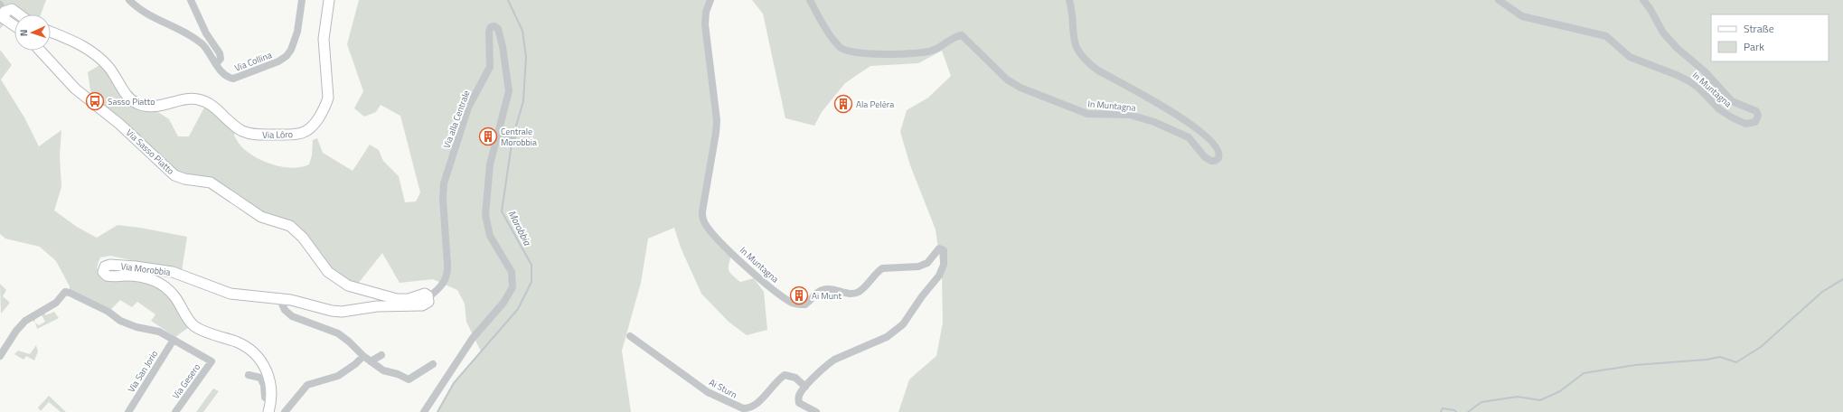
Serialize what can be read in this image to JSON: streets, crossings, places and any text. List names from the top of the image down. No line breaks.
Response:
{"streets":{"street":["Via Collina","In Muntagna","Via alla Centrale","Via Lôro","Via Sasso Piatto","Via Morobbia","Via San Jorio","Via Gesero","Ai Sturn"]},"crossings":[["In Muntagna","Ai Sturn"],["Via alla Centrale","Via Sasso Piatto"],["Via alla Centrale","Via Morobbia"],["Via Sasso Piatto","Via Morobbia"],["Via San Jorio","Via Gesero"]],"water":["Morobbia"],"places":{"bus stop":["Sasso Piatto"],"building":["Ala Peléra","Centrale Morobbia","Ai Munt"]},"legend":["Straße","Park"],"north":"left"}
